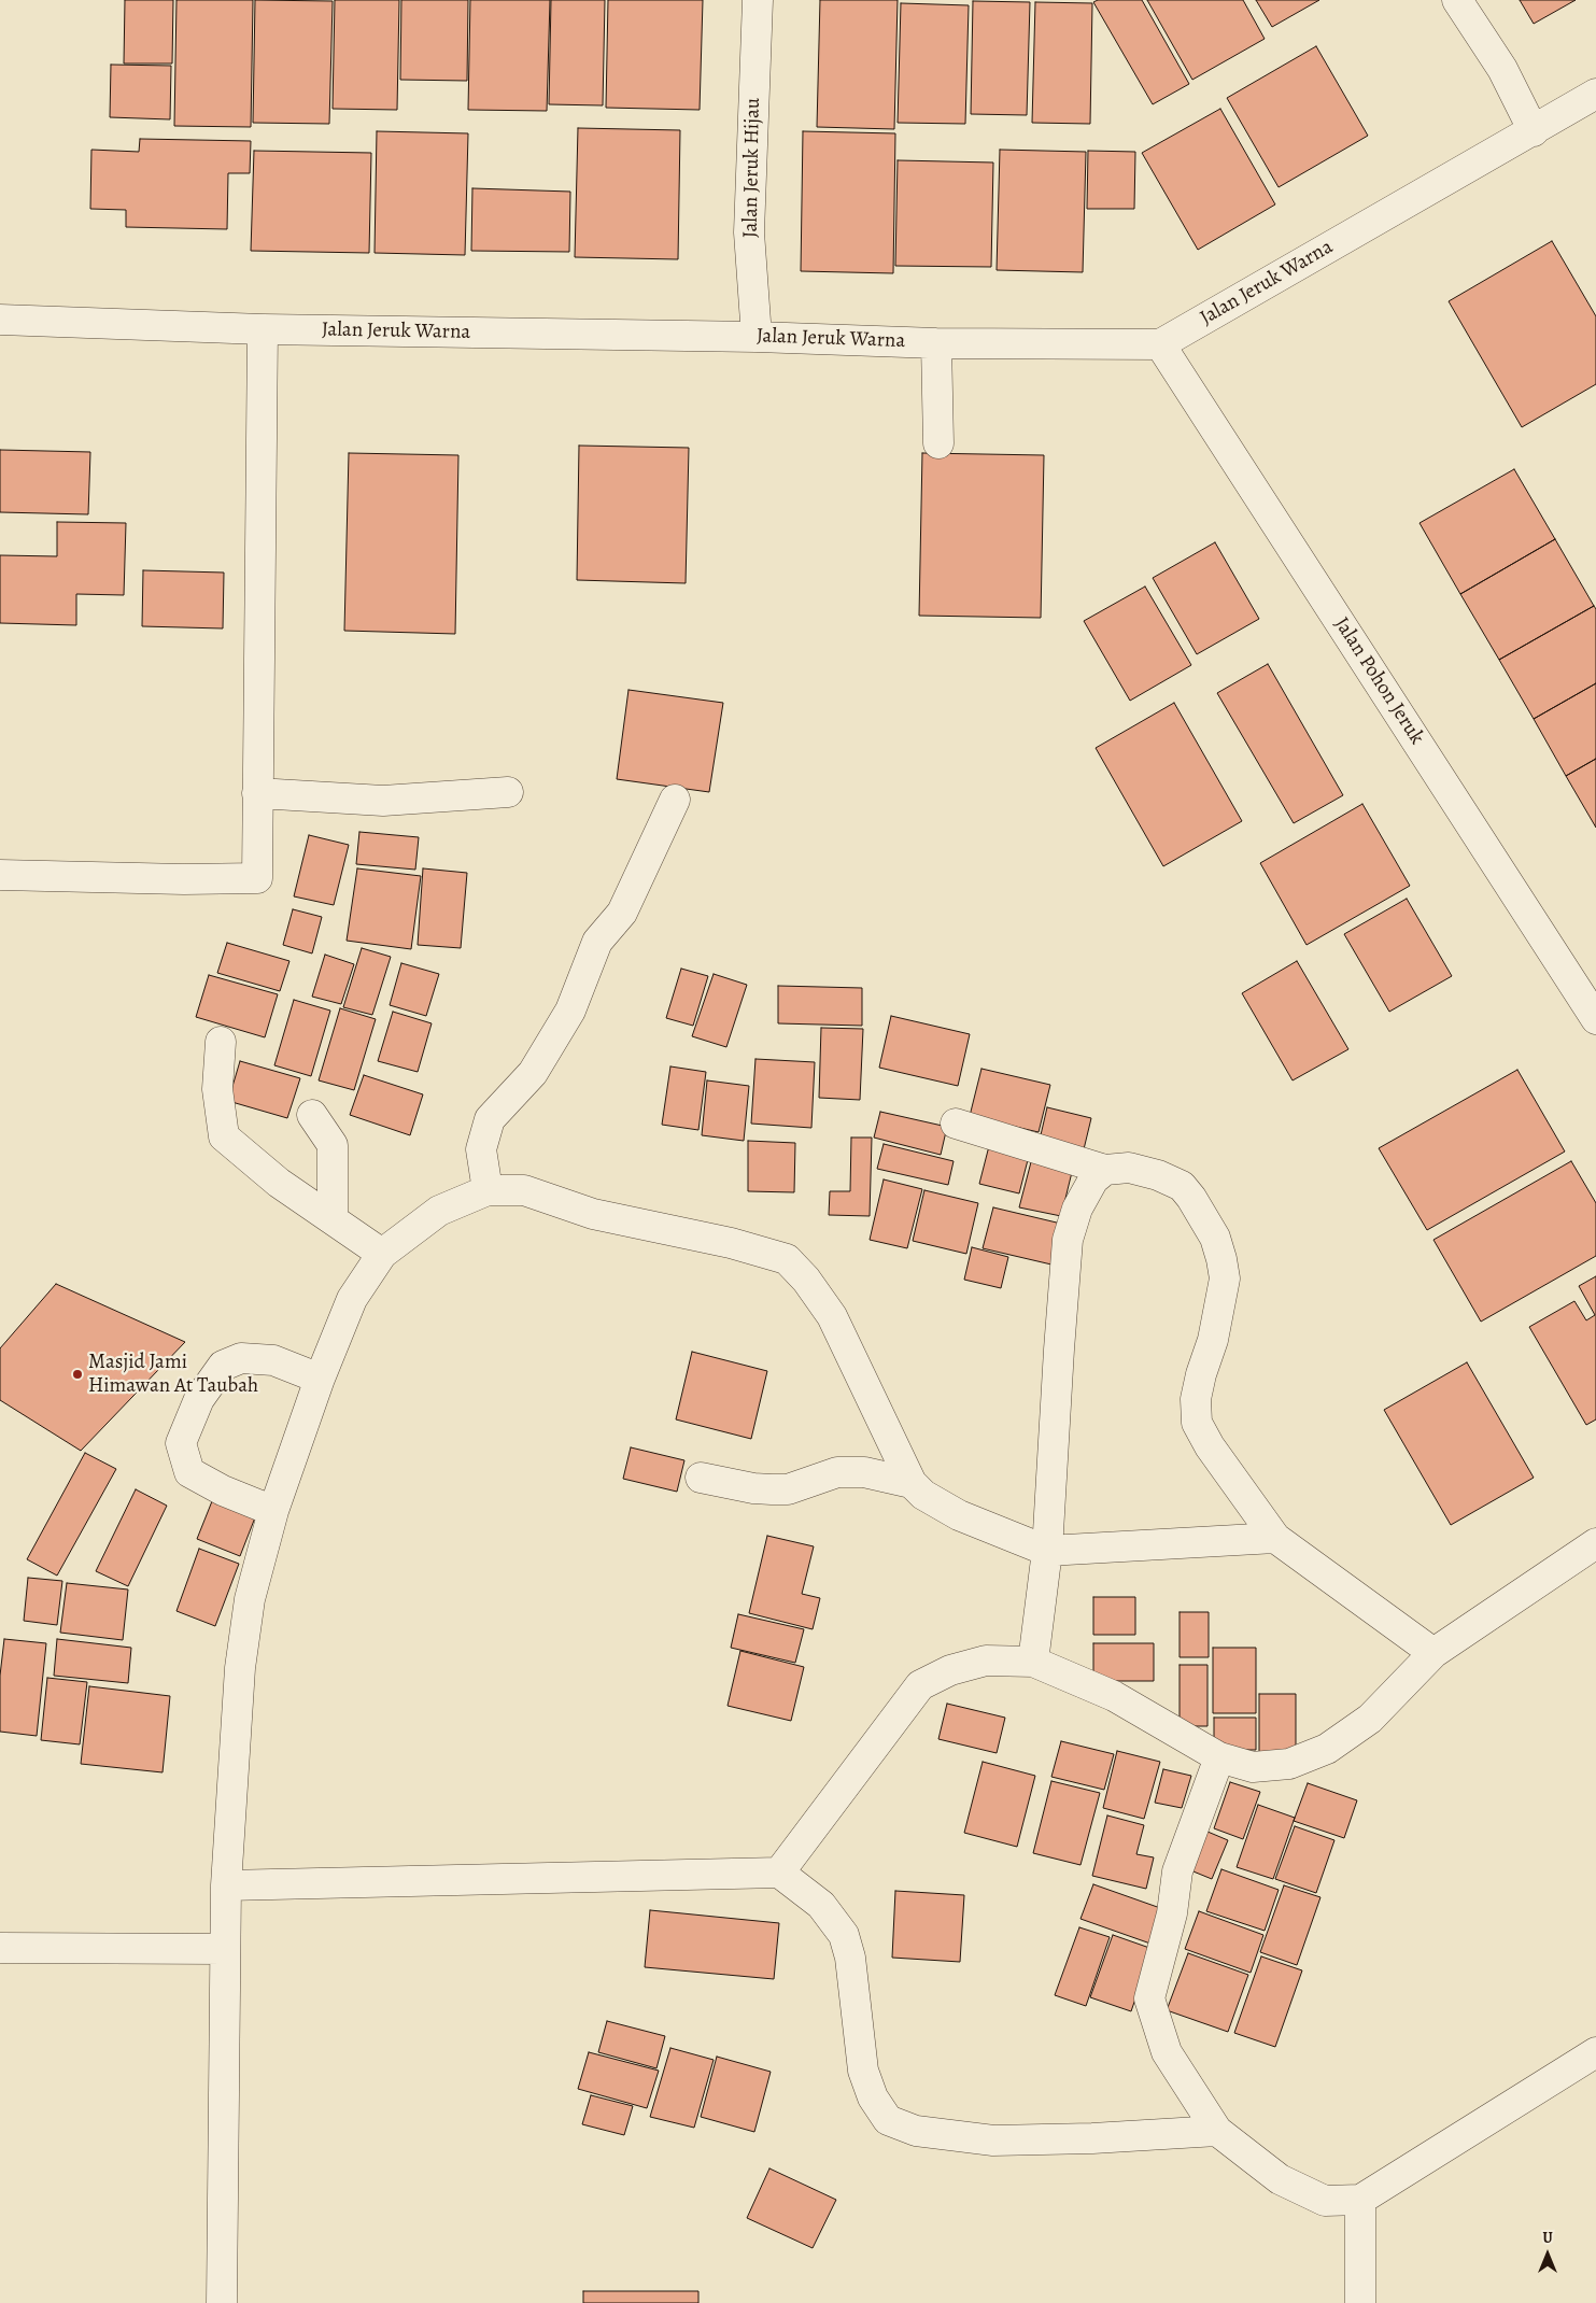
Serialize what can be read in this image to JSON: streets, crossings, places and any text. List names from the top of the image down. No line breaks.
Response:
{"streets":{"street":["Jalan Jeruk Hijau","Jalan Jeruk Warna","Jalan Pohon Jeruk"]},"crossings":[["Jalan Jeruk Hijau","Jalan Jeruk Warna"],["Jalan Jeruk Warna","Jalan Pohon Jeruk"]],"places":["Masjid Jami Himawan At Taubah"],"north":"top"}
